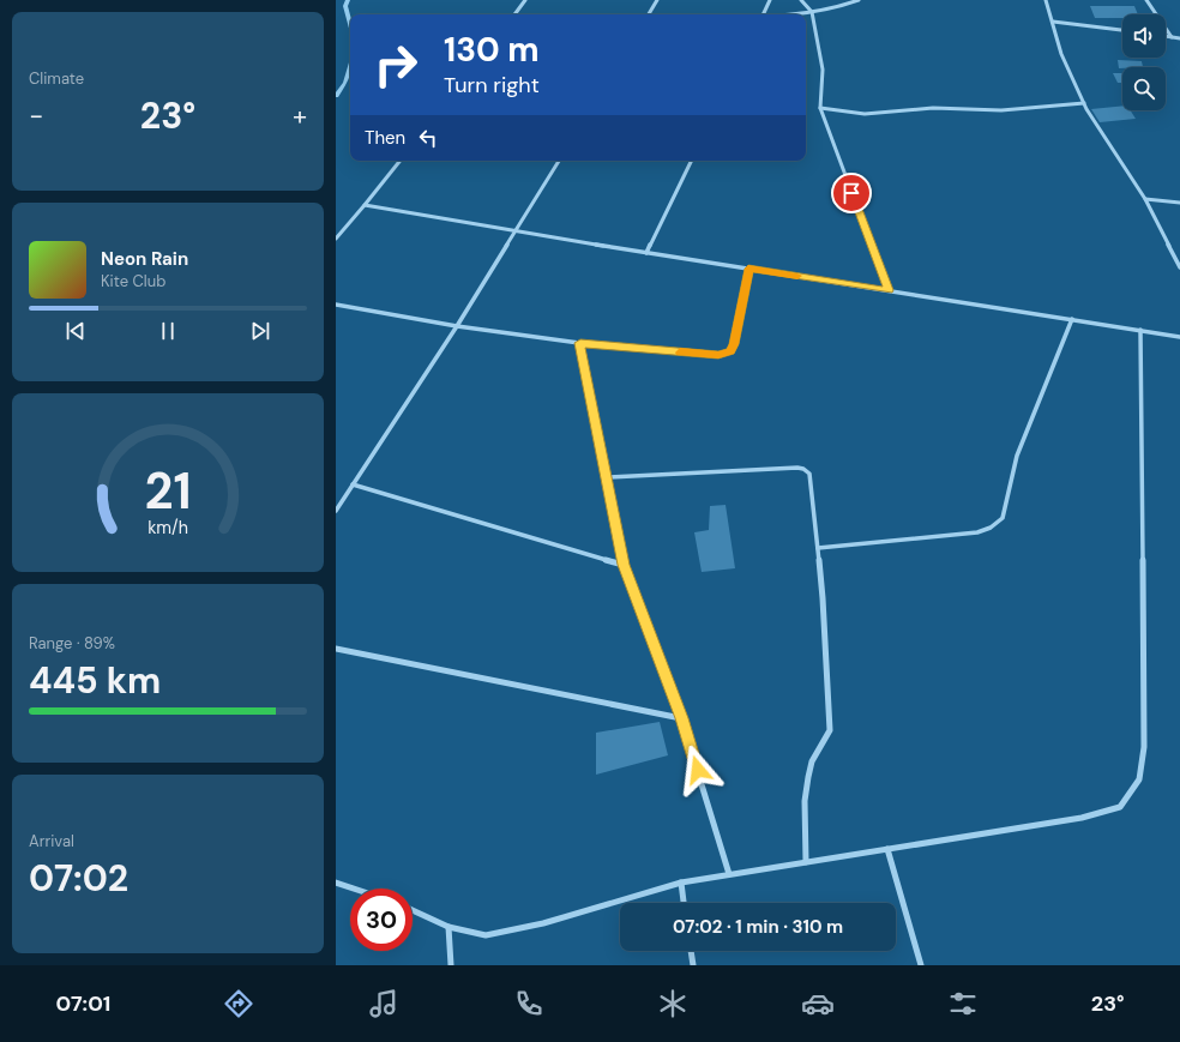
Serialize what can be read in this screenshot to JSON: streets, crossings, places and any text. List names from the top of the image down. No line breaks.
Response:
{"page":{"tile":["Climate",["Range · 89%","445 km"],["Arrival","07:02"]],"turn":["130 m","Turn right"],"heat":["−","23°","+"],"then":"Then","song":["Neon Rain","Kite Club"],"limit":"30","trip":"07:02 · 1 min · 310 m","tabs":["07:01","23°"],"gauge":["21","km/h"]}}
